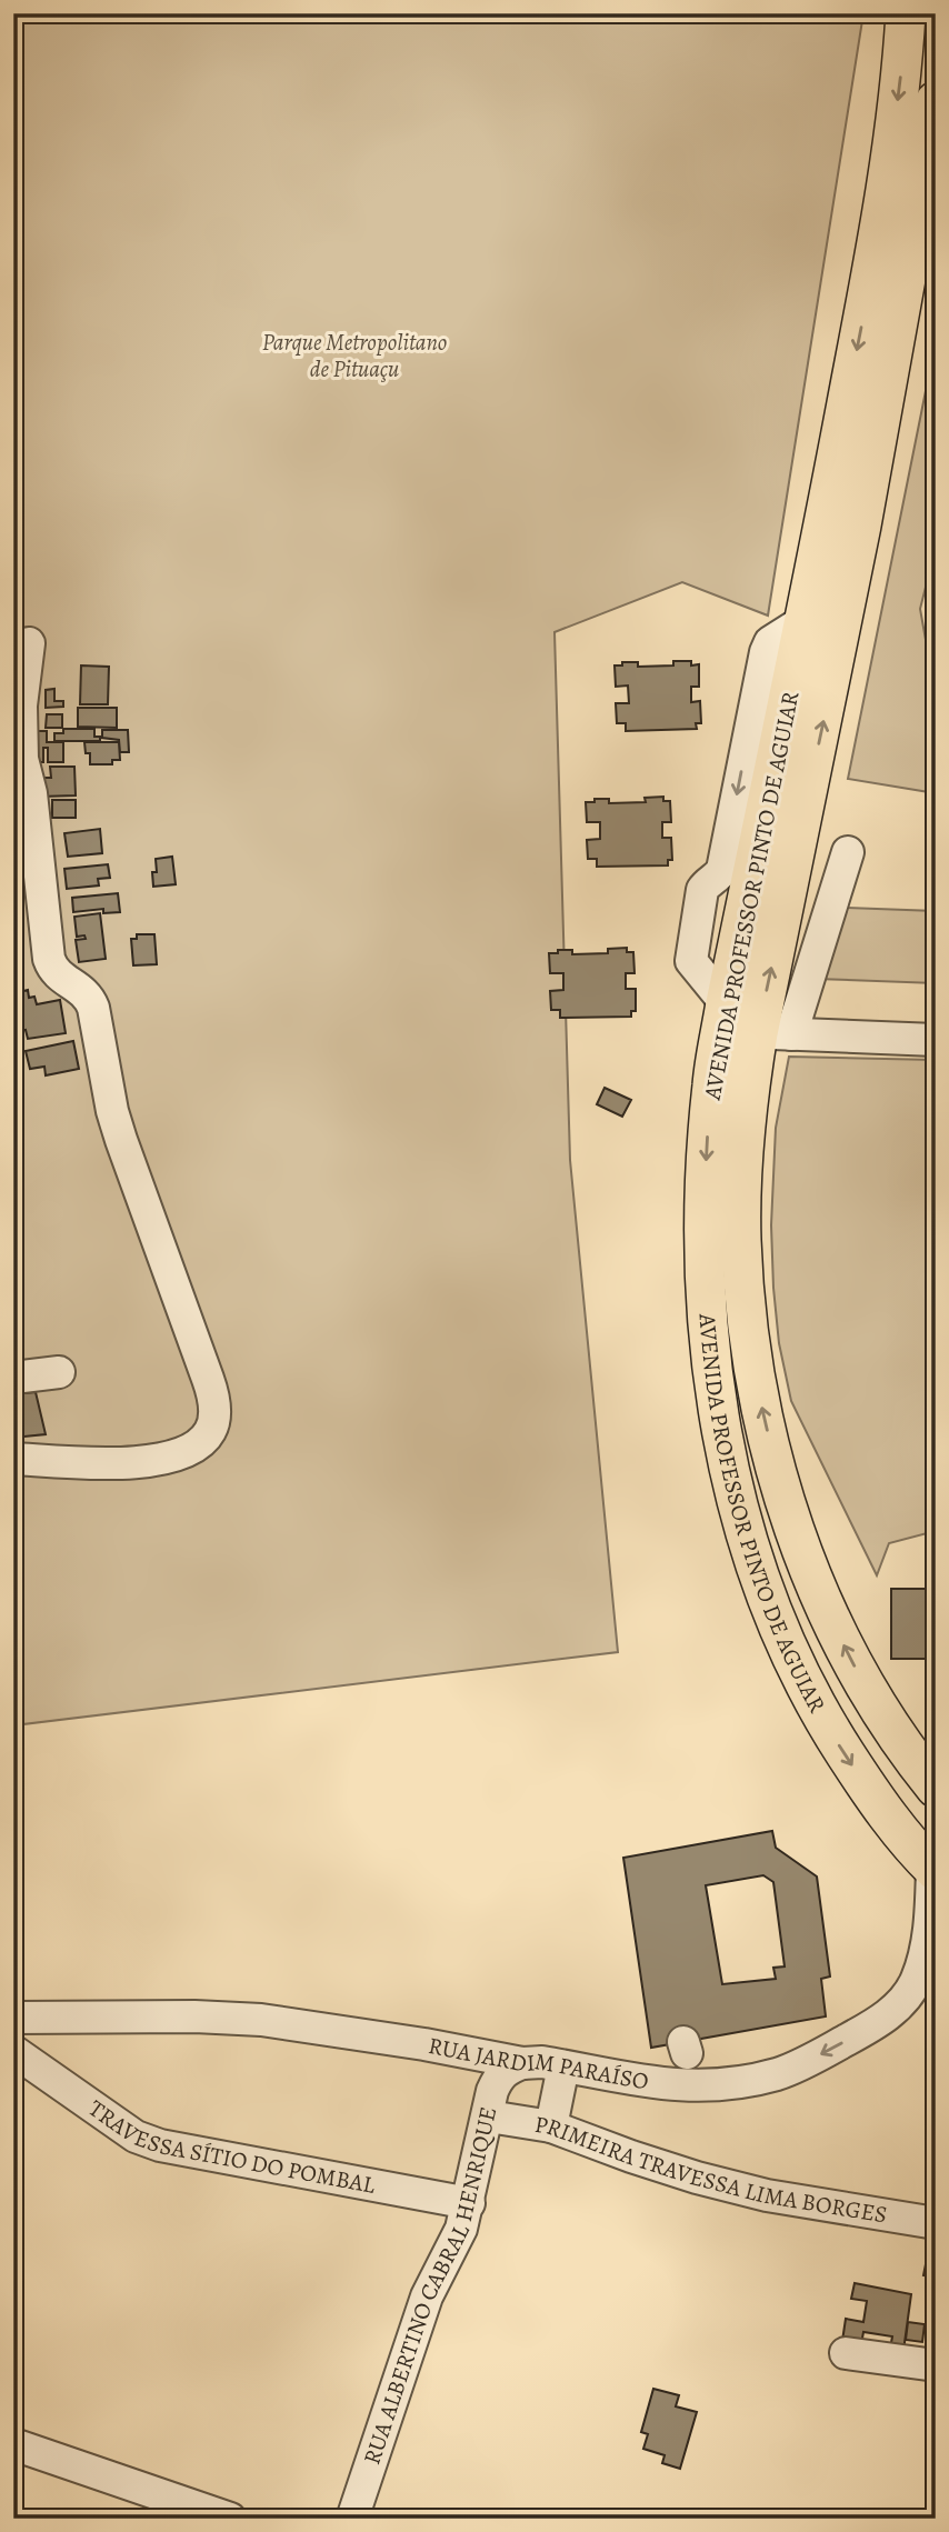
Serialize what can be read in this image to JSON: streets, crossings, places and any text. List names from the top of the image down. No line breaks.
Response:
{"streets":{"main road":["AVENIDA PROFESSOR PINTO DE AGUIAR"],"street":["RUA JARDIM PARAÍSO","TRAVESSA SÍTIO DO POMBAL","PRIMEIRA TRAVESSA LIMA BORGES","RUA ALBERTINO CABRAL HENRIQUE"]},"crossings":[["AVENIDA PROFESSOR PINTO DE AGUIAR","RUA JARDIM PARAÍSO"],["RUA JARDIM PARAÍSO","RUA ALBERTINO CABRAL HENRIQUE"],["TRAVESSA SÍTIO DO POMBAL","RUA ALBERTINO CABRAL HENRIQUE"],["PRIMEIRA TRAVESSA LIMA BORGES","RUA ALBERTINO CABRAL HENRIQUE"]],"one_way":["RUA JARDIM PARAÍSO"],"parks":["Parque Metropolitano de Pituaçu"]}
